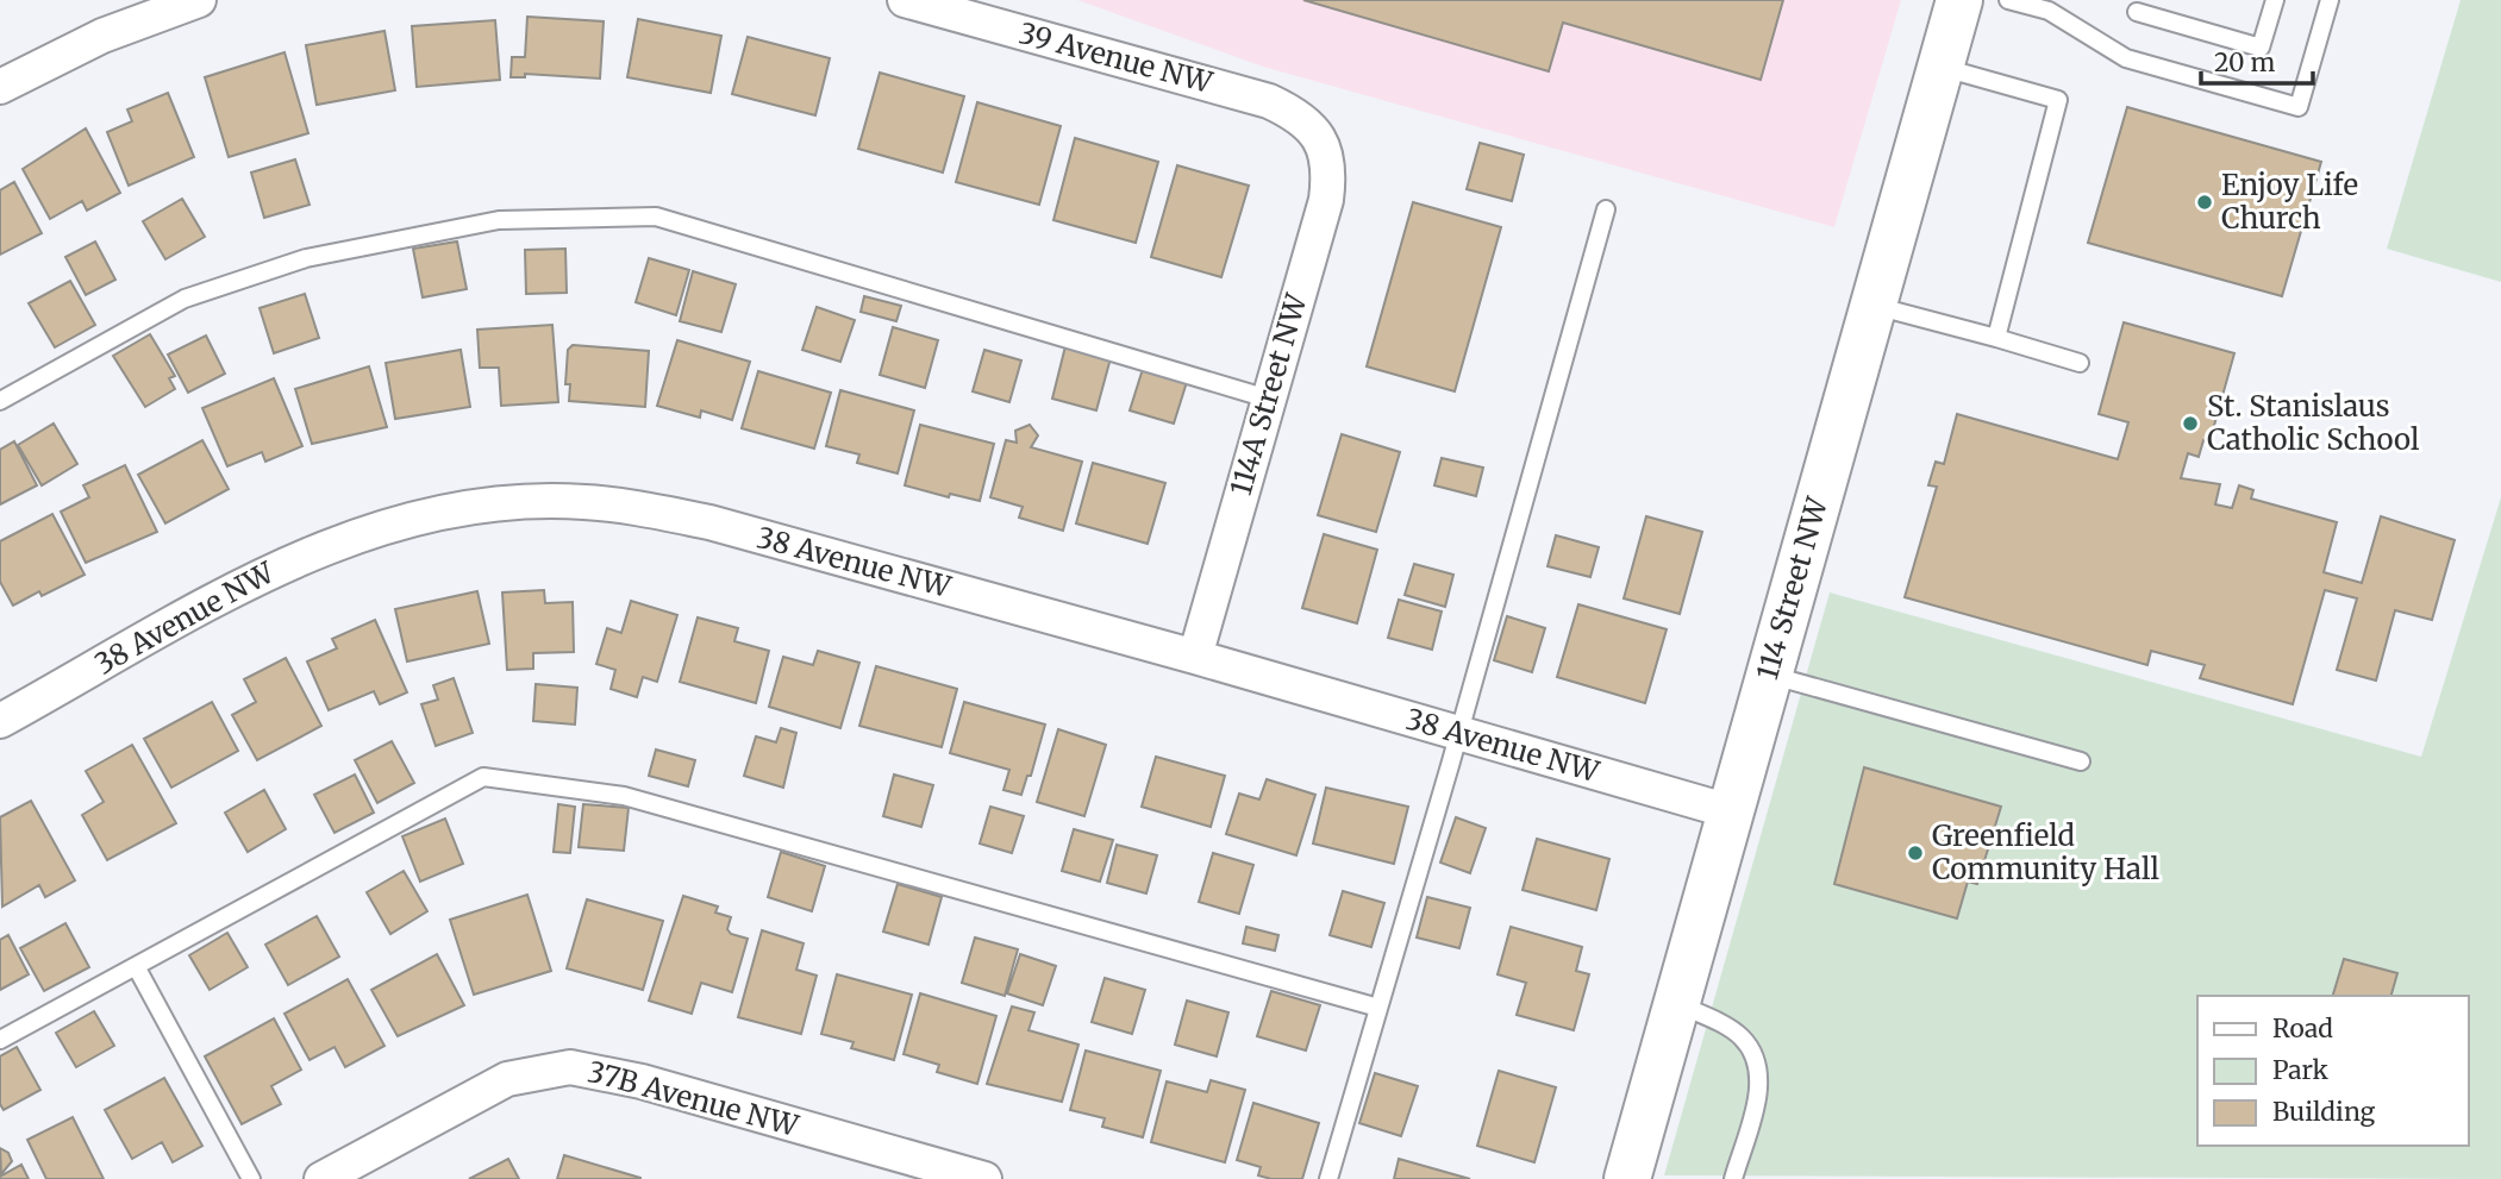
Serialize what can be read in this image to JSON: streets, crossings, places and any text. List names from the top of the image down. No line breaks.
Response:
{"streets":{"street":["39 Avenue NW","114A Street NW","38 Avenue NW","114 Street NW","37B Avenue NW"]},"crossings":[["39 Avenue NW","114A Street NW"],["114A Street NW","38 Avenue NW"],["38 Avenue NW","114 Street NW"]],"places":["Enjoy Life Church","St. Stanislaus Catholic School","Greenfield Community Hall"],"legend":["Road","Park","Building"],"scale_bar":"20 m"}
